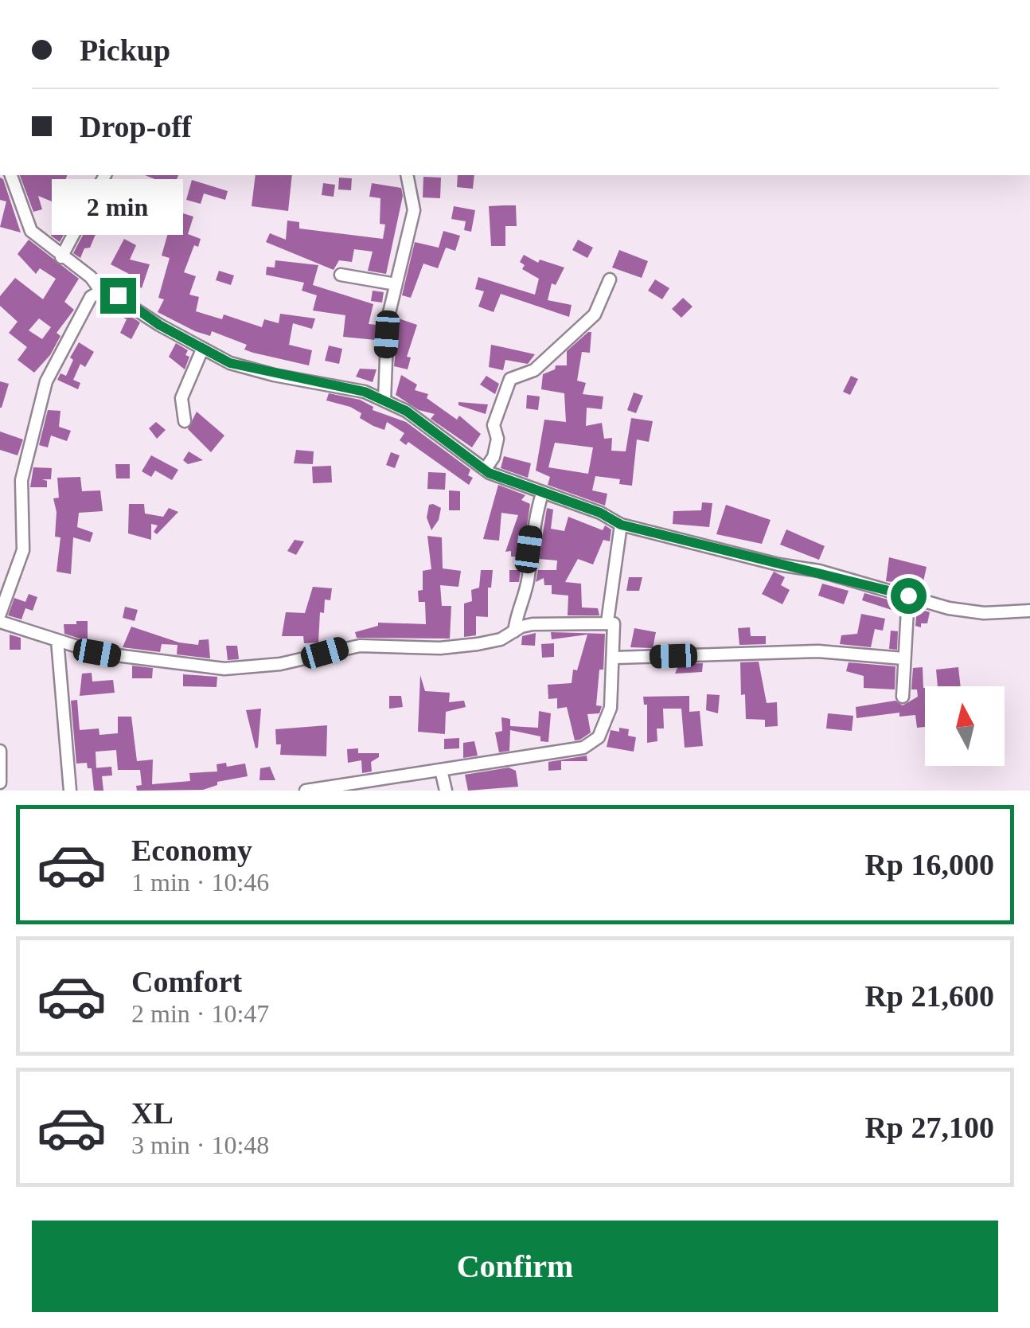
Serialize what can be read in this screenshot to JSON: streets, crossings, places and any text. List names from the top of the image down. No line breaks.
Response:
{"north":"top","page":{"banner":["Pickup","Drop-off"],"bubble":"2 min","list":[{"name":"Economy","note":"1 min · 10:46","value":"Rp 16,000"},{"name":"Comfort","note":"2 min · 10:47","value":"Rp 21,600"},{"name":"XL","note":"3 min · 10:48","value":"Rp 27,100"}],"buttons":"Confirm"}}
